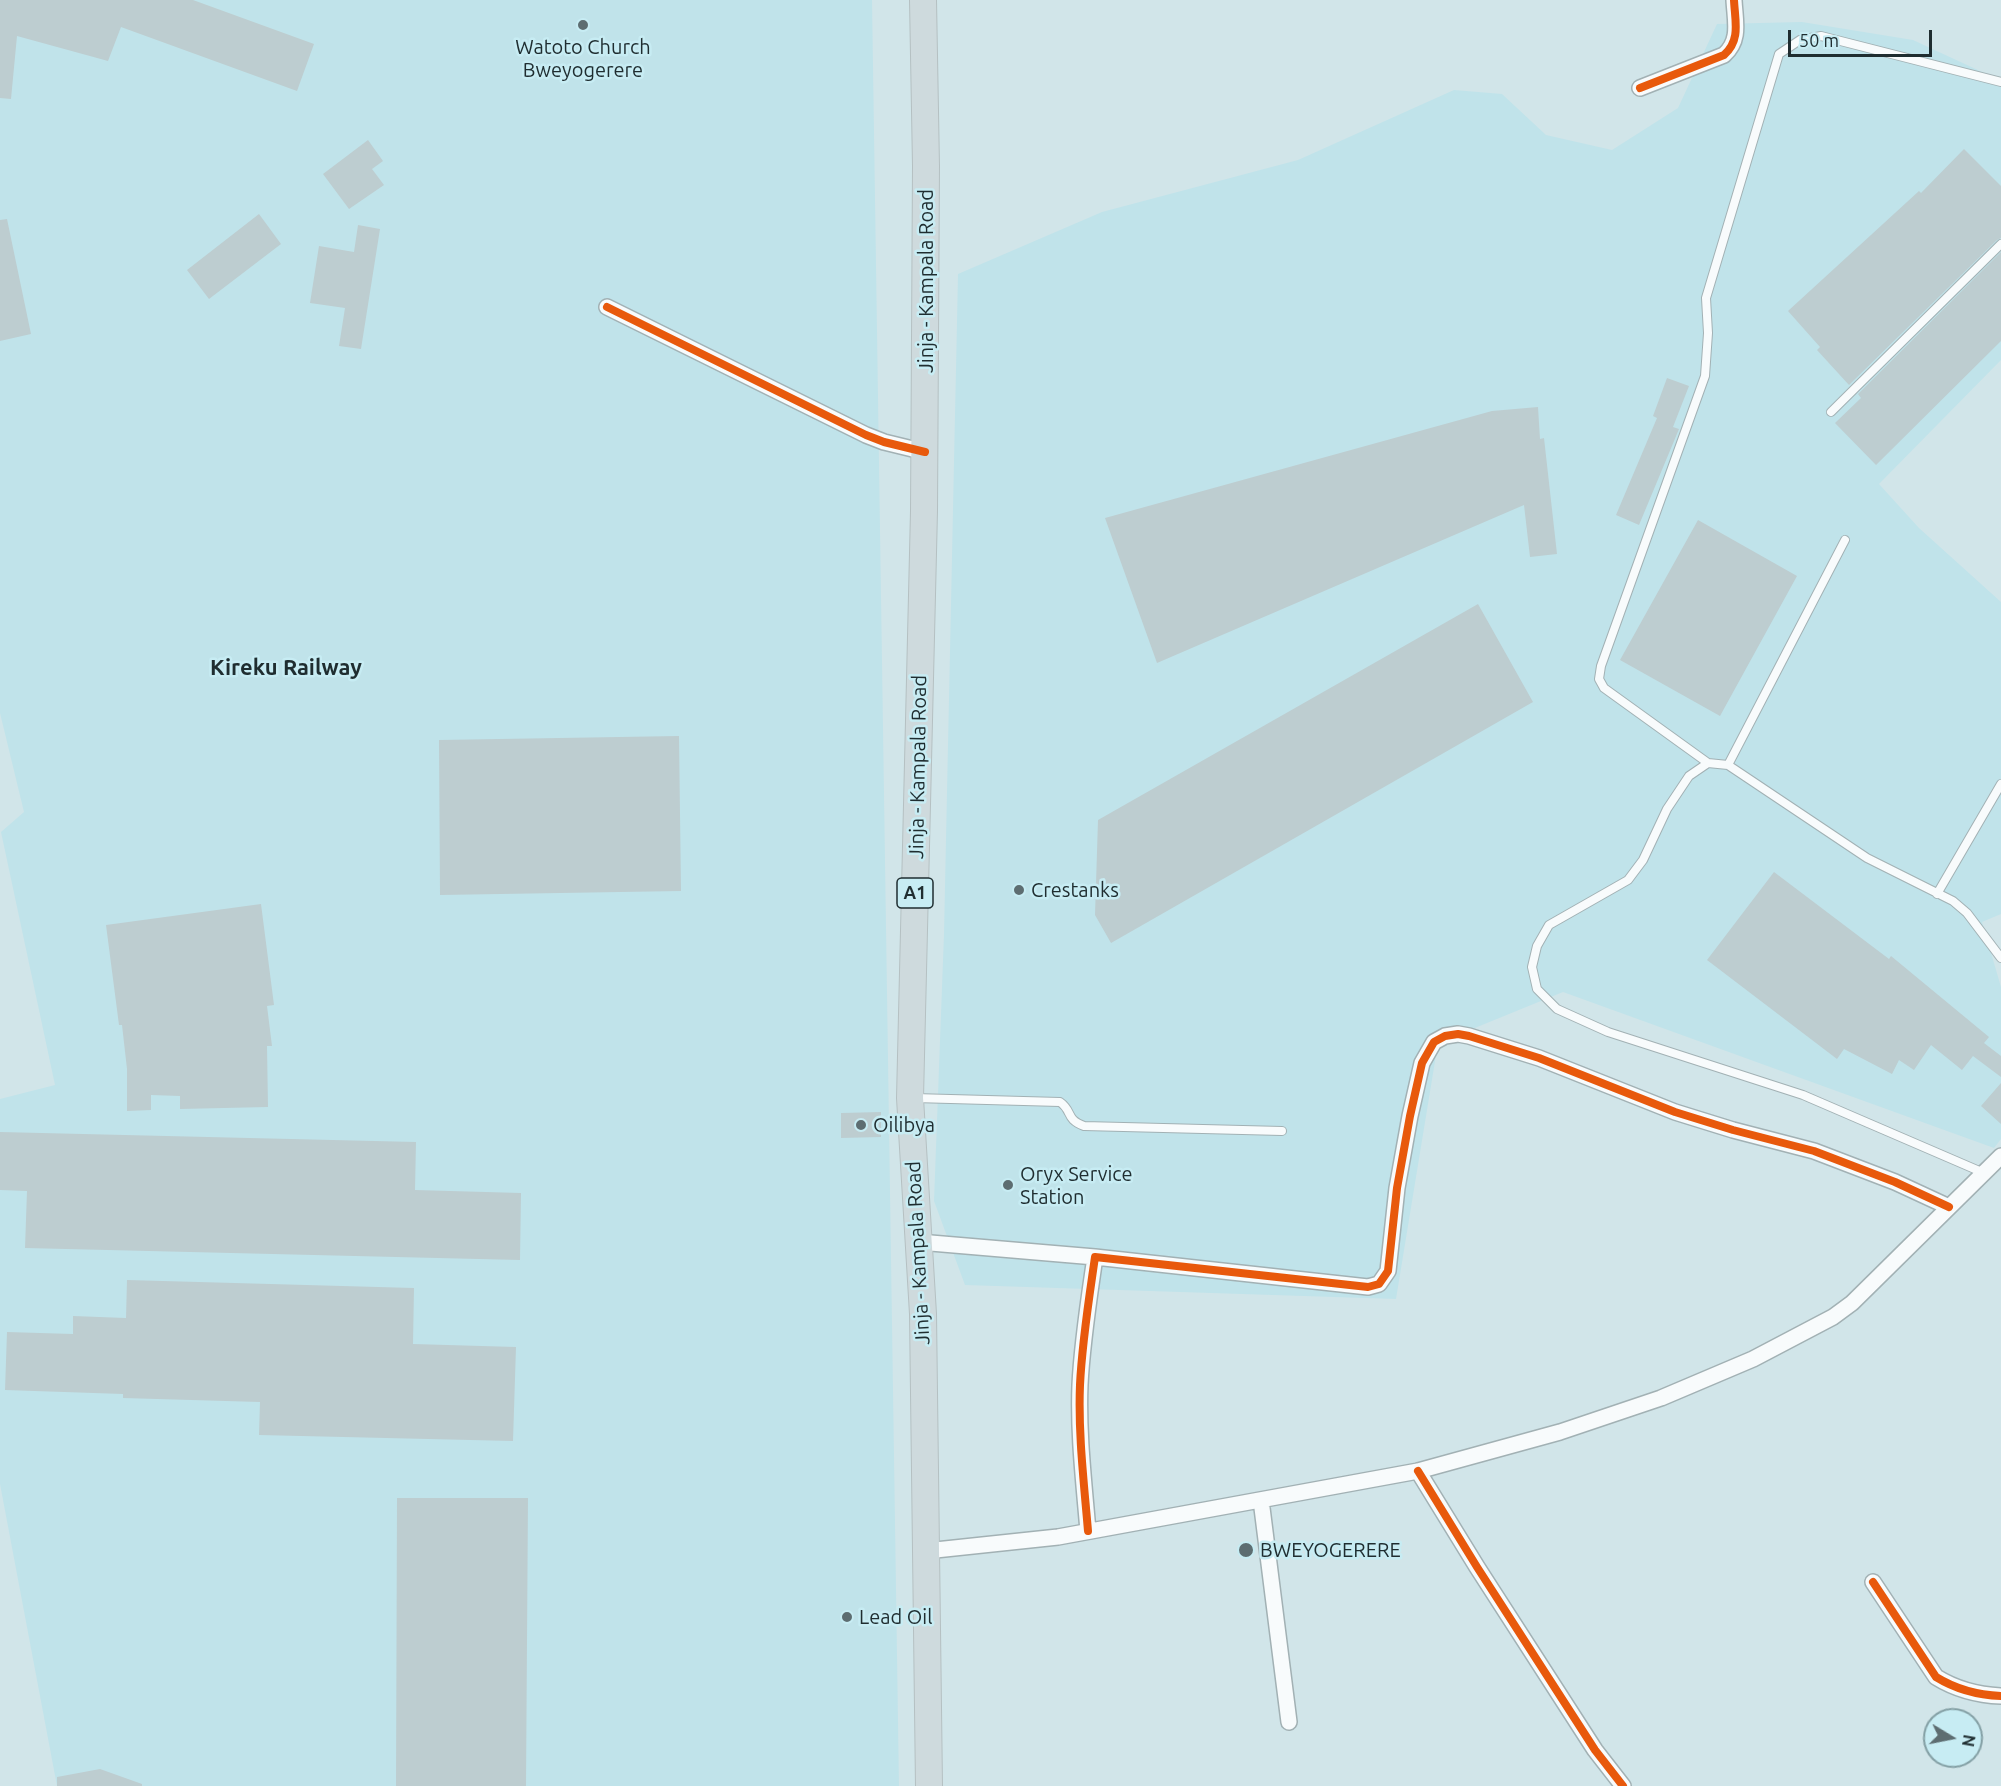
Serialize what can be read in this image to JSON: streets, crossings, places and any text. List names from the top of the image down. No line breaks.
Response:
{"streets":{"highway":["Jinja - Kampala Road","A1"]},"districts":["Kireku Railway"],"places":["Watoto Church Bweyogerere","Crestanks","Oilibya","Oryx Service Station","BWEYOGERERE","Lead Oil"],"scale_bar":"50 m","north":"right"}
